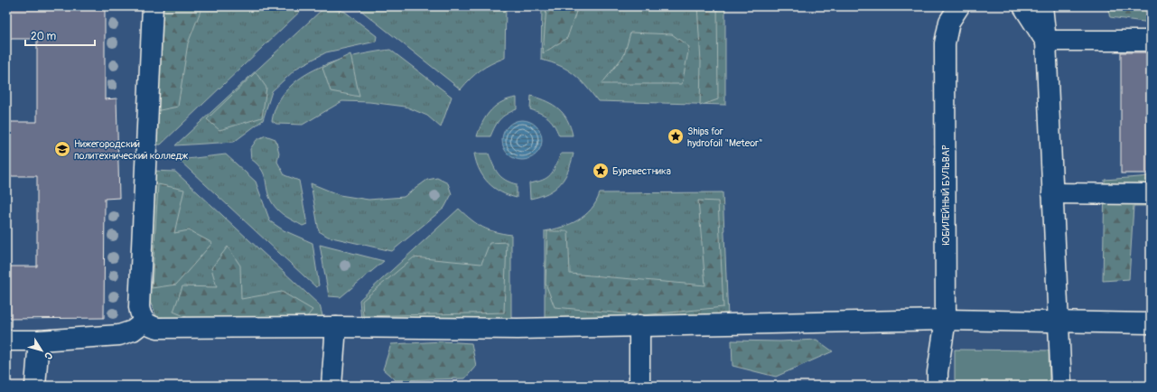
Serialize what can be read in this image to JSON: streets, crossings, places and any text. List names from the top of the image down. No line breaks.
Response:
{"streets":{"street":["ЮБИЛЕЙНЫЙ БУЛЬВАР"]},"places":{"place":["Ships for hydrofoil \"Meteor\"","Буревестника"],"school or university":["Нижегородский политехнический колледж"]},"scale_bar":"20 m","north":"bottom right"}
